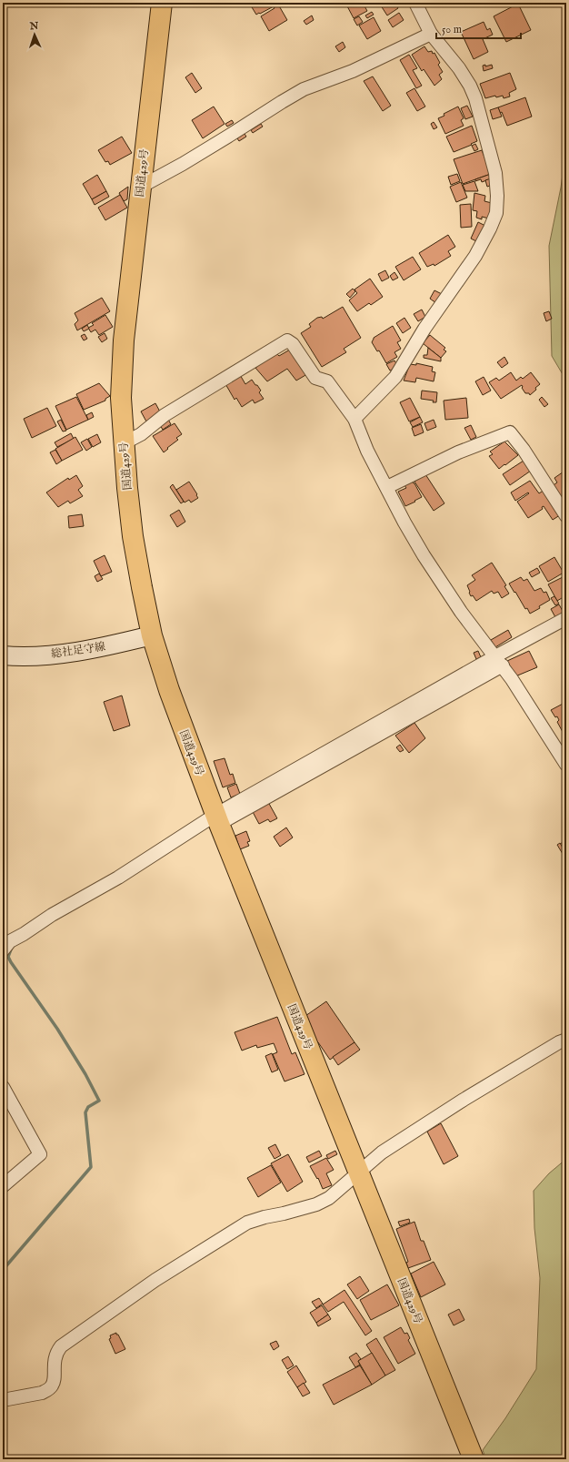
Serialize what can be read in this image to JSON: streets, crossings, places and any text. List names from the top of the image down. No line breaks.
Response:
{"streets":{"highway":["国道429号"],"main road":["総社足守線"]},"crossings":[["国道429号","総社足守線"]],"scale_bar":"50 m","north":"top"}
